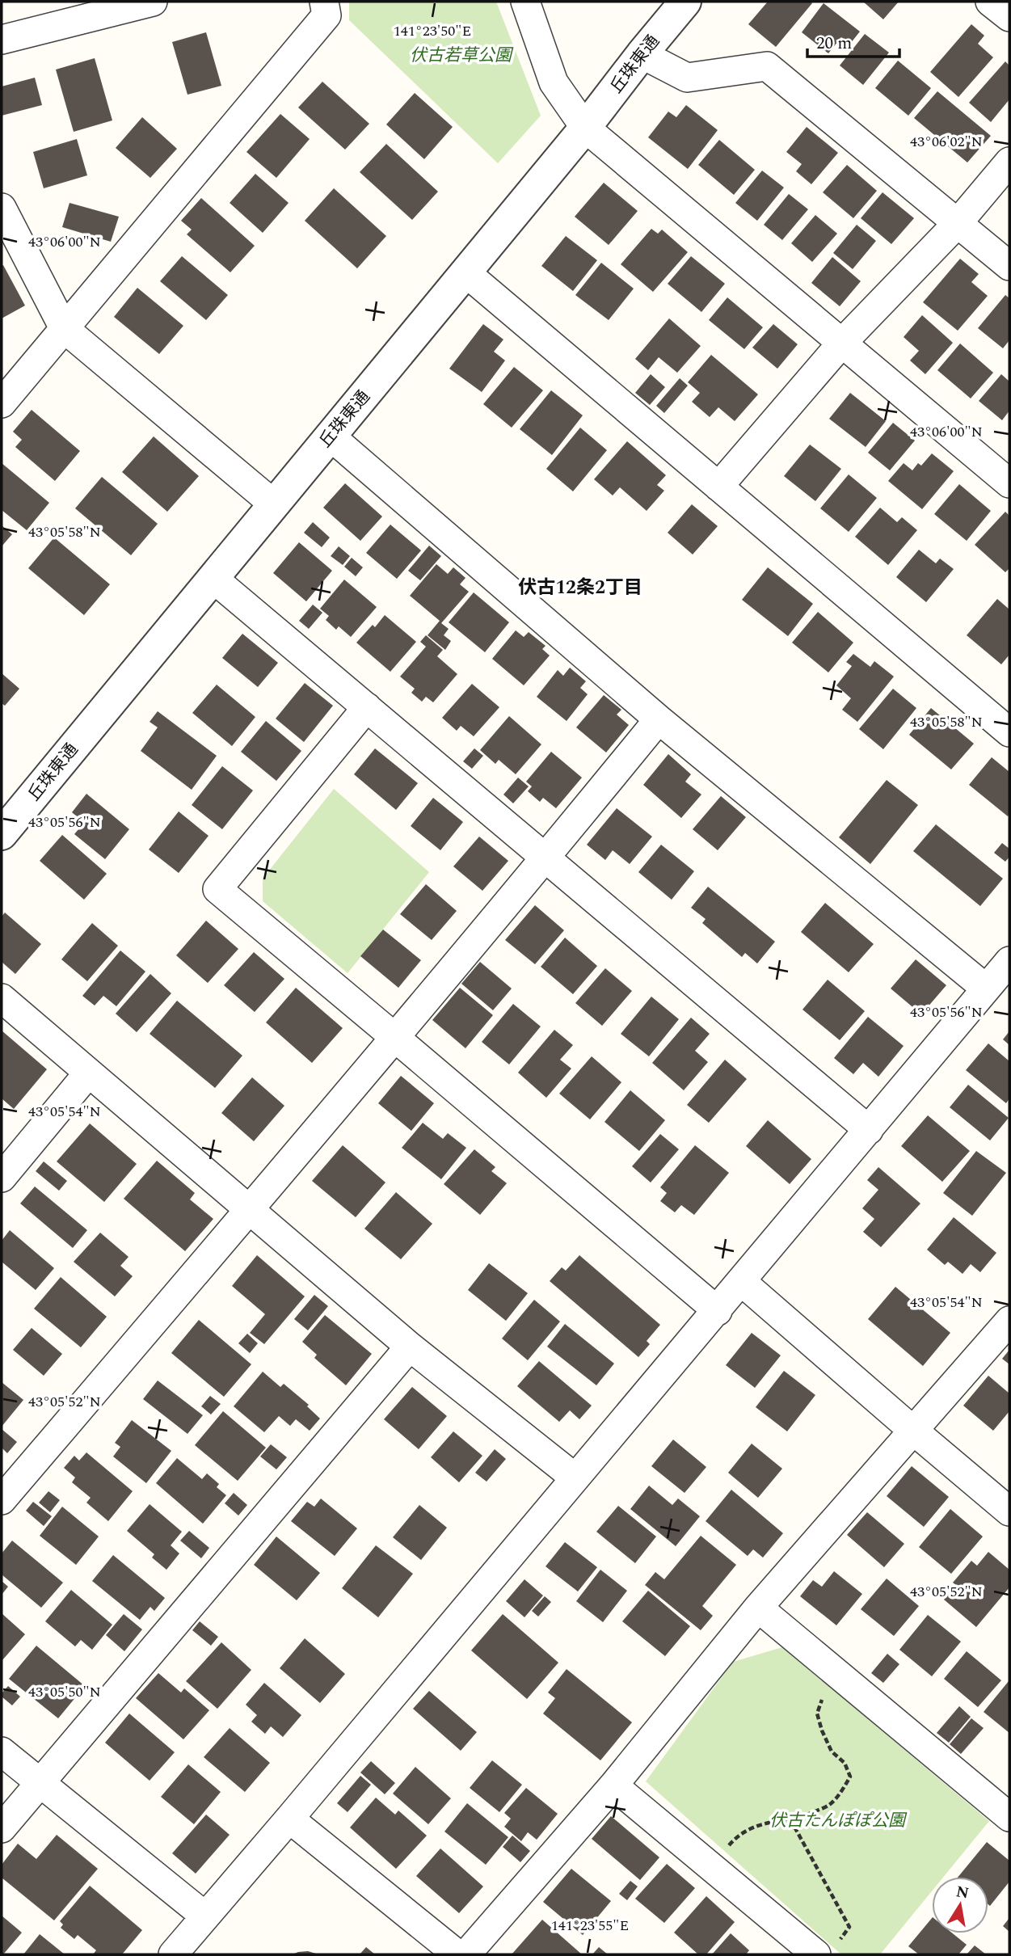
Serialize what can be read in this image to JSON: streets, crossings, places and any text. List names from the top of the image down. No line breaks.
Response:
{"streets":{"street":["丘珠東通"]},"districts":["伏古12条2丁目"],"parks":["伏古若草公園","伏古たんぽぽ公園"],"scale_bar":"20 m","north":"top","coordinates":["141°23'50\"E","43°06'02\"N","43°06'00\"N","43°05'58\"N","43°05'56\"N","43°05'54\"N","43°05'52\"N","43°05'50\"N","141°23'55\"E"]}
